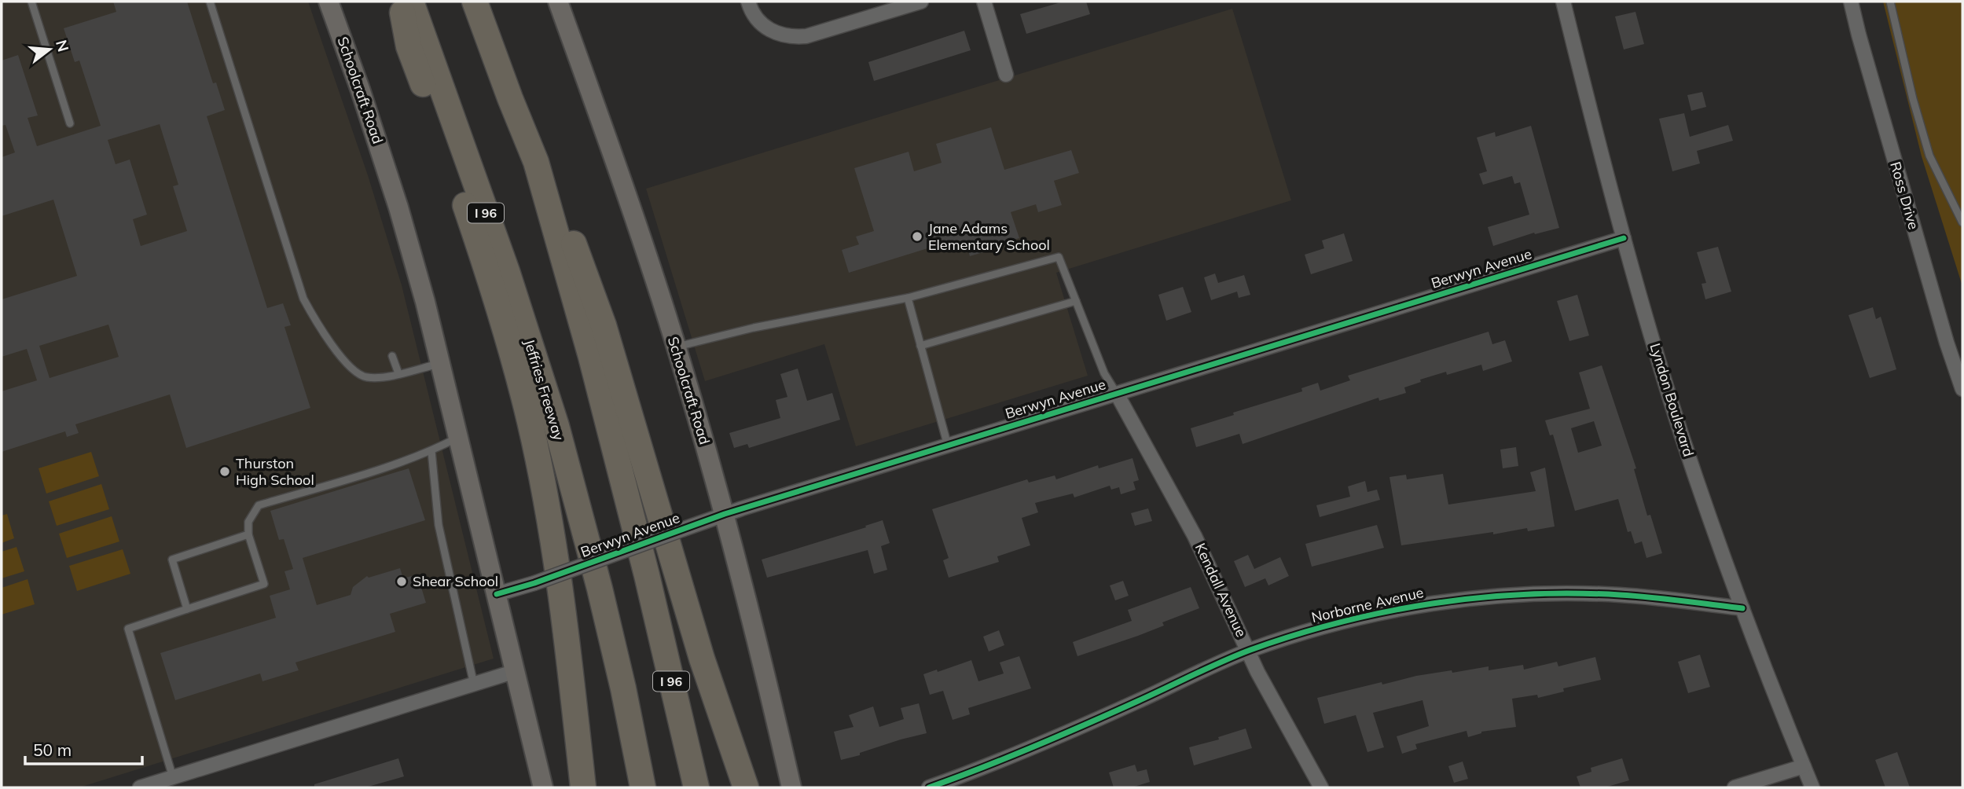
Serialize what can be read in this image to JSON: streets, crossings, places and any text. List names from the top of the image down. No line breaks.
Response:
{"streets":{"highway":["I 96","Jeffries Freeway"],"main road":["Schoolcraft Road"],"street":["Ross Drive","Berwyn Avenue","Lyndon Boulevard","Kendall Avenue","Norborne Avenue"]},"crossings":[["Schoolcraft Road","Berwyn Avenue"],["Berwyn Avenue","Lyndon Boulevard"],["Berwyn Avenue","Kendall Avenue"],["Lyndon Boulevard","Norborne Avenue"],["Kendall Avenue","Norborne Avenue"]],"places":["Jane Adams Elementary School","Thurston High School","Shear School"],"scale_bar":"50 m","north":"right"}
